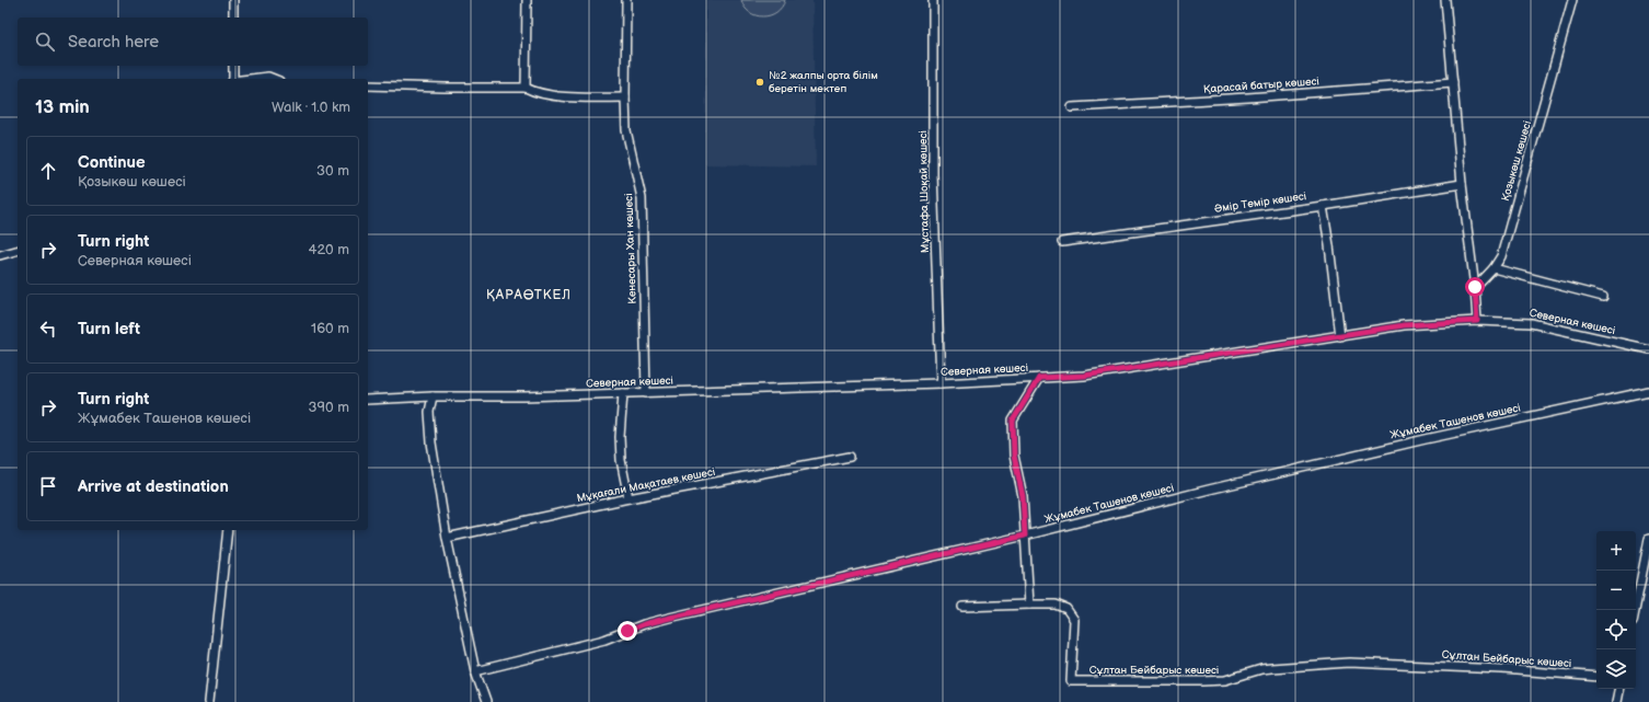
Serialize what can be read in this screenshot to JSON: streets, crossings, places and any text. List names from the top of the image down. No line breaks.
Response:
{"streets":{"street":["Қарасай батыр көшесі","Қозыкөш көшесі","Мұстафа Шоқай көшесі","Әмір Темір көшесі","Кенесары Хан көшесі","Северная көшесі","Жұмабек Ташенов көшесі","Мұқағали Мақатаев көшесі","Сұлтан Бейбарыс көшесі"]},"crossings":[["Мұстафа Шоқай көшесі","Северная көшесі"],["Кенесары Хан көшесі","Северная көшесі"]],"districts":["ҚАРАӨТКЕЛ"],"places":["№2 жалпы орта білім беретін мектеп"],"page":{"search":"Search here","heading":["13 min","Walk · 1.0 km"],"list":[["Continue","Қозыкөш көшесі","30 m"],["Turn right","Северная көшесі","420 m"],["Turn left","160 m"],["Turn right","Жұмабек Ташенов көшесі","390 m"],"Arrive at destination"],"map_buttons":["+","−"]}}
